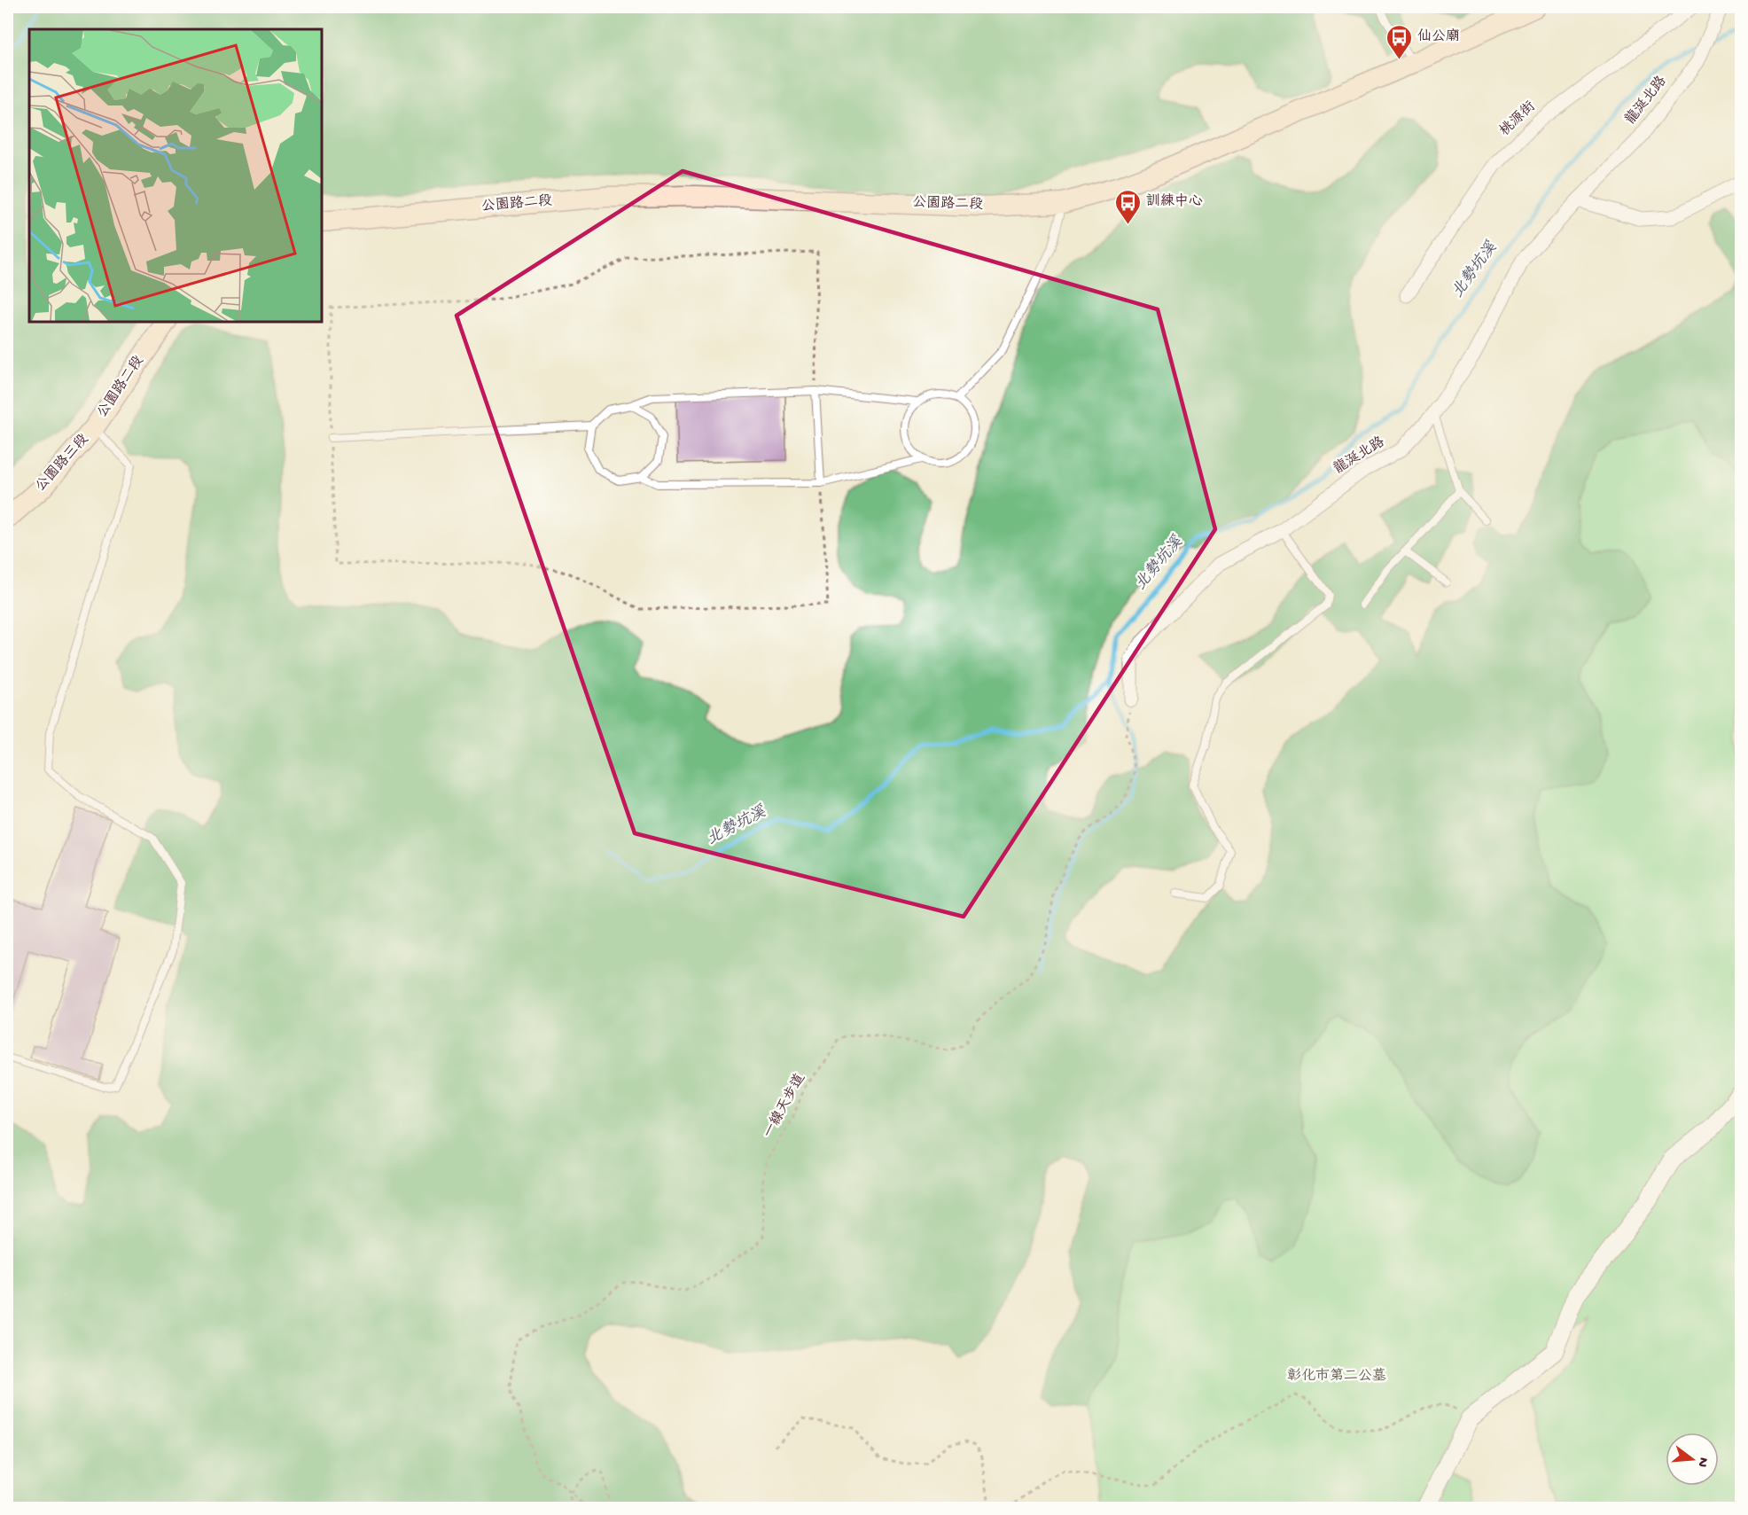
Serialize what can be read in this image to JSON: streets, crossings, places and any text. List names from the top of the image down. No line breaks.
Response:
{"streets":{"main road":["公園路二段","公園路三段"],"street":["龍涎北路","桃源街"],"path":["一線天步道"]},"crossings":[["龍涎北路","一線天步道"],["公園路二段","公園路三段"]],"water":["北勢坑溪"],"parks":["彰化市第二公墓"],"places":{"bus stop":["仙公廟","訓練中心"]},"north":"right"}
